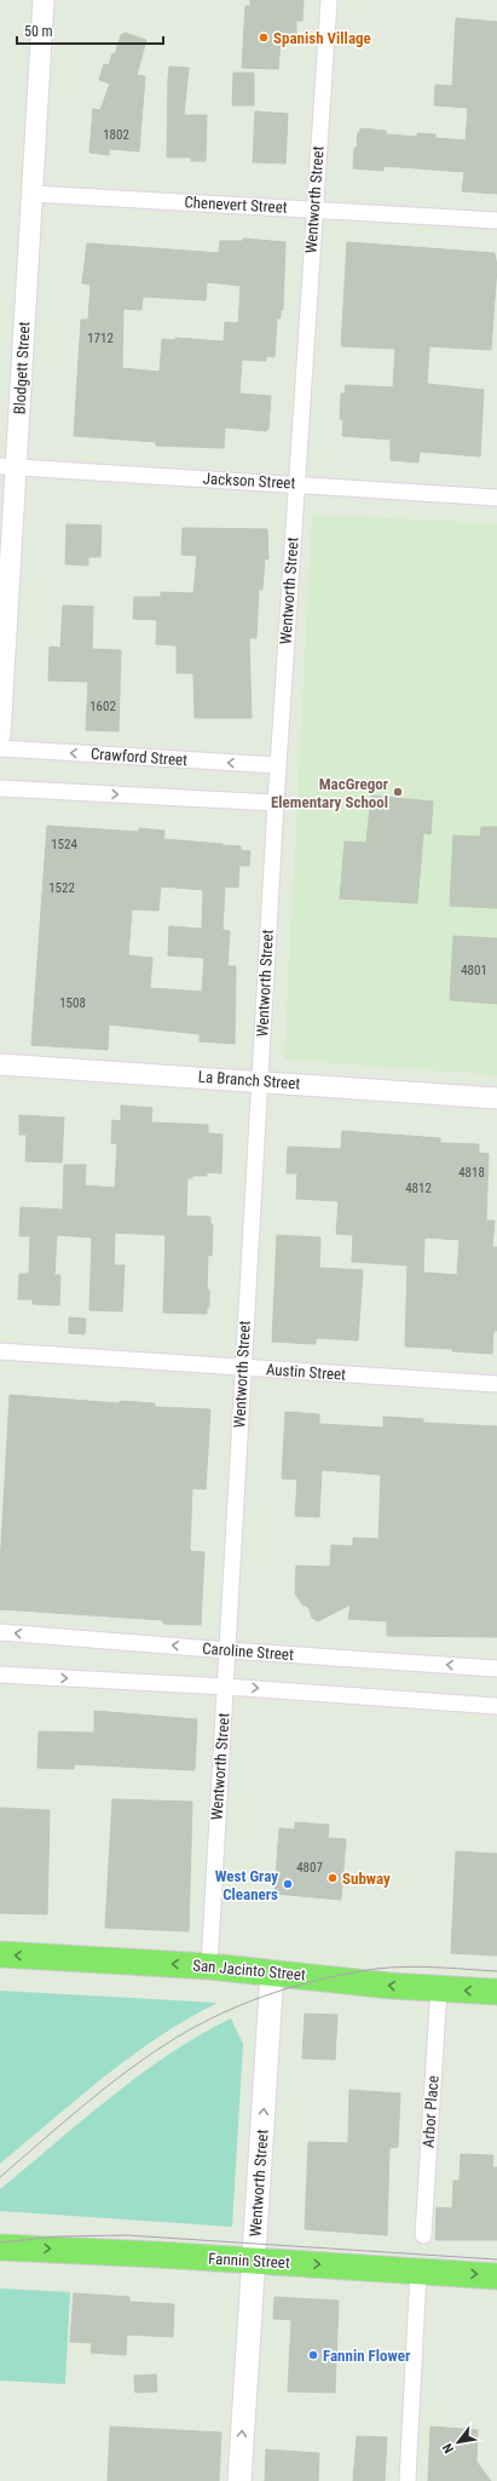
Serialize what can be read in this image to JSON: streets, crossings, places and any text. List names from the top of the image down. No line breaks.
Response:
{"streets":{"main road":["Wentworth Street","San Jacinto Street","Fannin Street"],"street":["Chenevert Street","Blodgett Street","Jackson Street","Crawford Street","La Branch Street","Austin Street","Caroline Street","Arbor Place"]},"crossings":[["Wentworth Street","Chenevert Street"],["Wentworth Street","Jackson Street"],["Wentworth Street","Crawford Street"],["Wentworth Street","La Branch Street"],["Wentworth Street","Austin Street"],["Wentworth Street","Caroline Street"],["Wentworth Street","San Jacinto Street"],["Wentworth Street","Fannin Street"],["Chenevert Street","Blodgett Street"],["Blodgett Street","Jackson Street"],["San Jacinto Street","Arbor Place"]],"one_way":["San Jacinto Street","Fannin Street"],"places":["Spanish Village","MacGregor Elementary School","Subway","West Gray Cleaners","Fannin Flower"],"house_numbers":["1802","1712","1602","1524","1522","4801","1508","4818","4812","4807"],"scale_bar":"50 m","north":"bottom left"}
